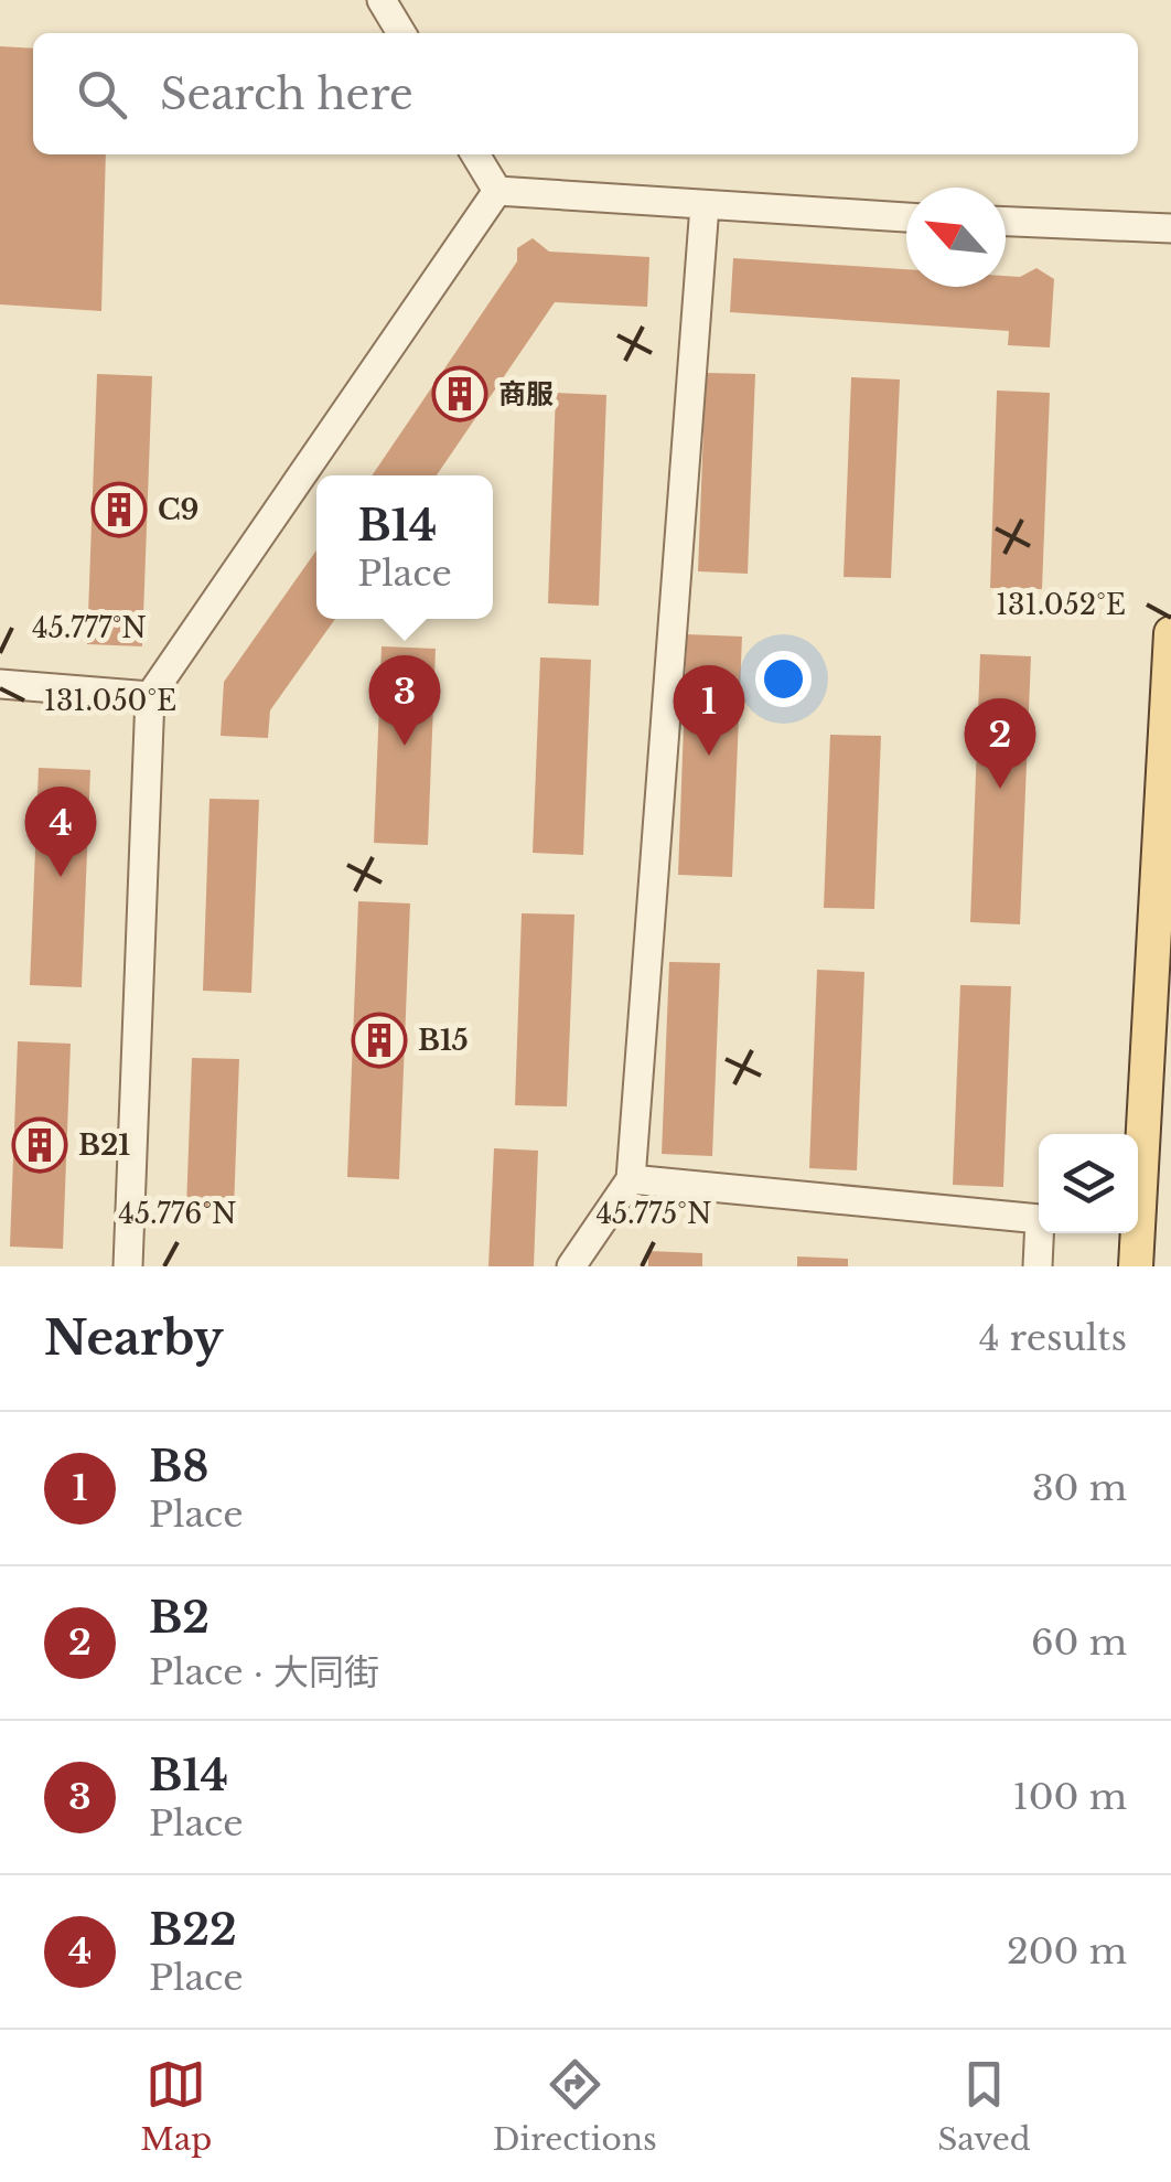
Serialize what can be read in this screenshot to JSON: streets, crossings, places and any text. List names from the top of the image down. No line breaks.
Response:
{"places":{"building":["商服","C9","B15","B21"]},"north":"top left","page":{"search":"Search here","popup":["B14","Place"],"pins":["3","1","2","4"],"heading":["Nearby","4 results"],"list":[{"mark":"1","name":"B8","note":"Place","value":"30 m"},{"mark":"2","name":"B2","note":"Place · 大同街","value":"60 m"},{"mark":"3","name":"B14","note":"Place","value":"100 m"},{"mark":"4","name":"B22","note":"Place","value":"200 m"}],"nav":["Map","Directions","Saved"]},"coordinates":["131.052°E","45.777°N","131.050°E","45.776°N","45.775°N"]}
